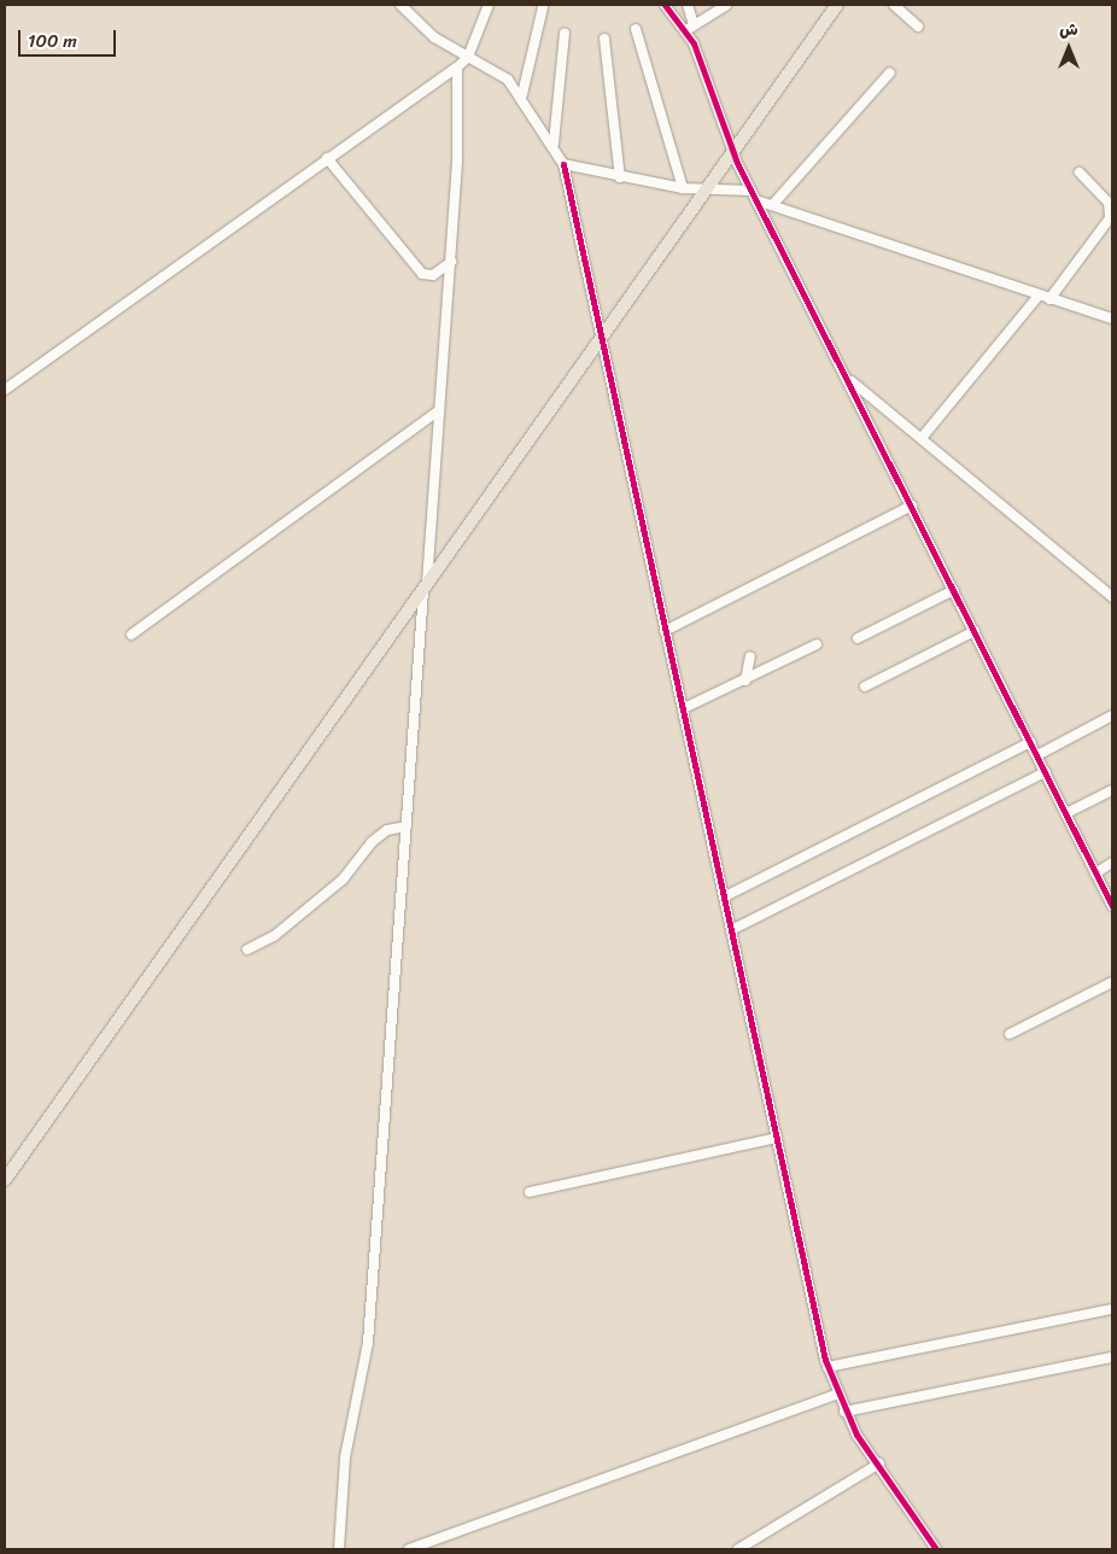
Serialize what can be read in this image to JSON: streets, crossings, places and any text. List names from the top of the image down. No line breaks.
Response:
{"scale_bar":"100 m","north":"top"}
